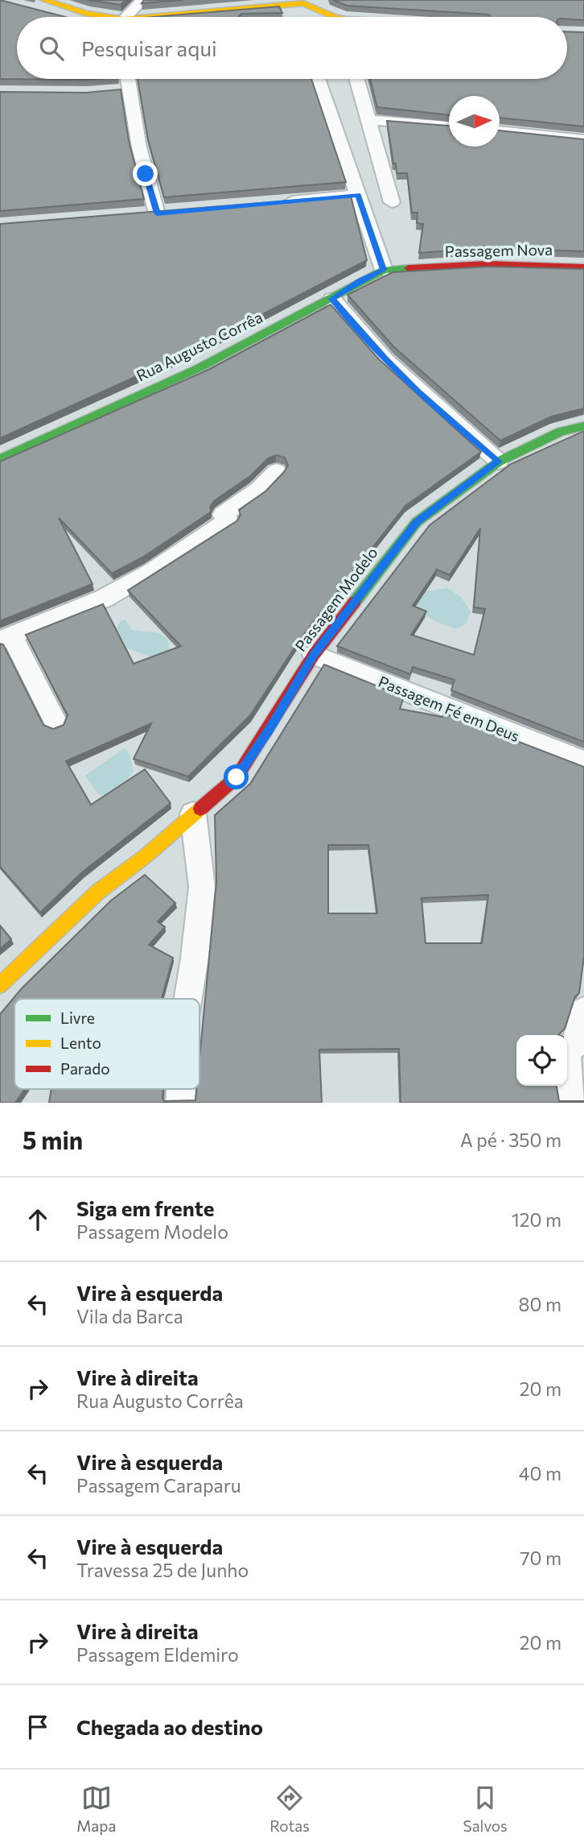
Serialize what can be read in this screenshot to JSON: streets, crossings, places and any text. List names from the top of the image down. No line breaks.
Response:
{"streets":{"street":["Passagem Nova","Rua Augusto Corrêa","Passagem Modelo","Passagem Fé em Deus"]},"crossings":[["Passagem Nova","Rua Augusto Corrêa"],["Passagem Modelo","Passagem Fé em Deus"]],"legend":["Livre","Lento","Parado"],"north":"right","page":{"search":"Pesquisar aqui","heading":["5 min","A pé · 350 m"],"list":[["Siga em frente","Passagem Modelo","120 m"],["Vire à esquerda","Vila da Barca","80 m"],["Vire à direita","Rua Augusto Corrêa","20 m"],["Vire à esquerda","Passagem Caraparu","40 m"],["Vire à esquerda","Travessa 25 de Junho","70 m"],["Vire à direita","Passagem Eldemiro","20 m"],"Chegada ao destino"],"nav":["Mapa","Rotas","Salvos"]}}
